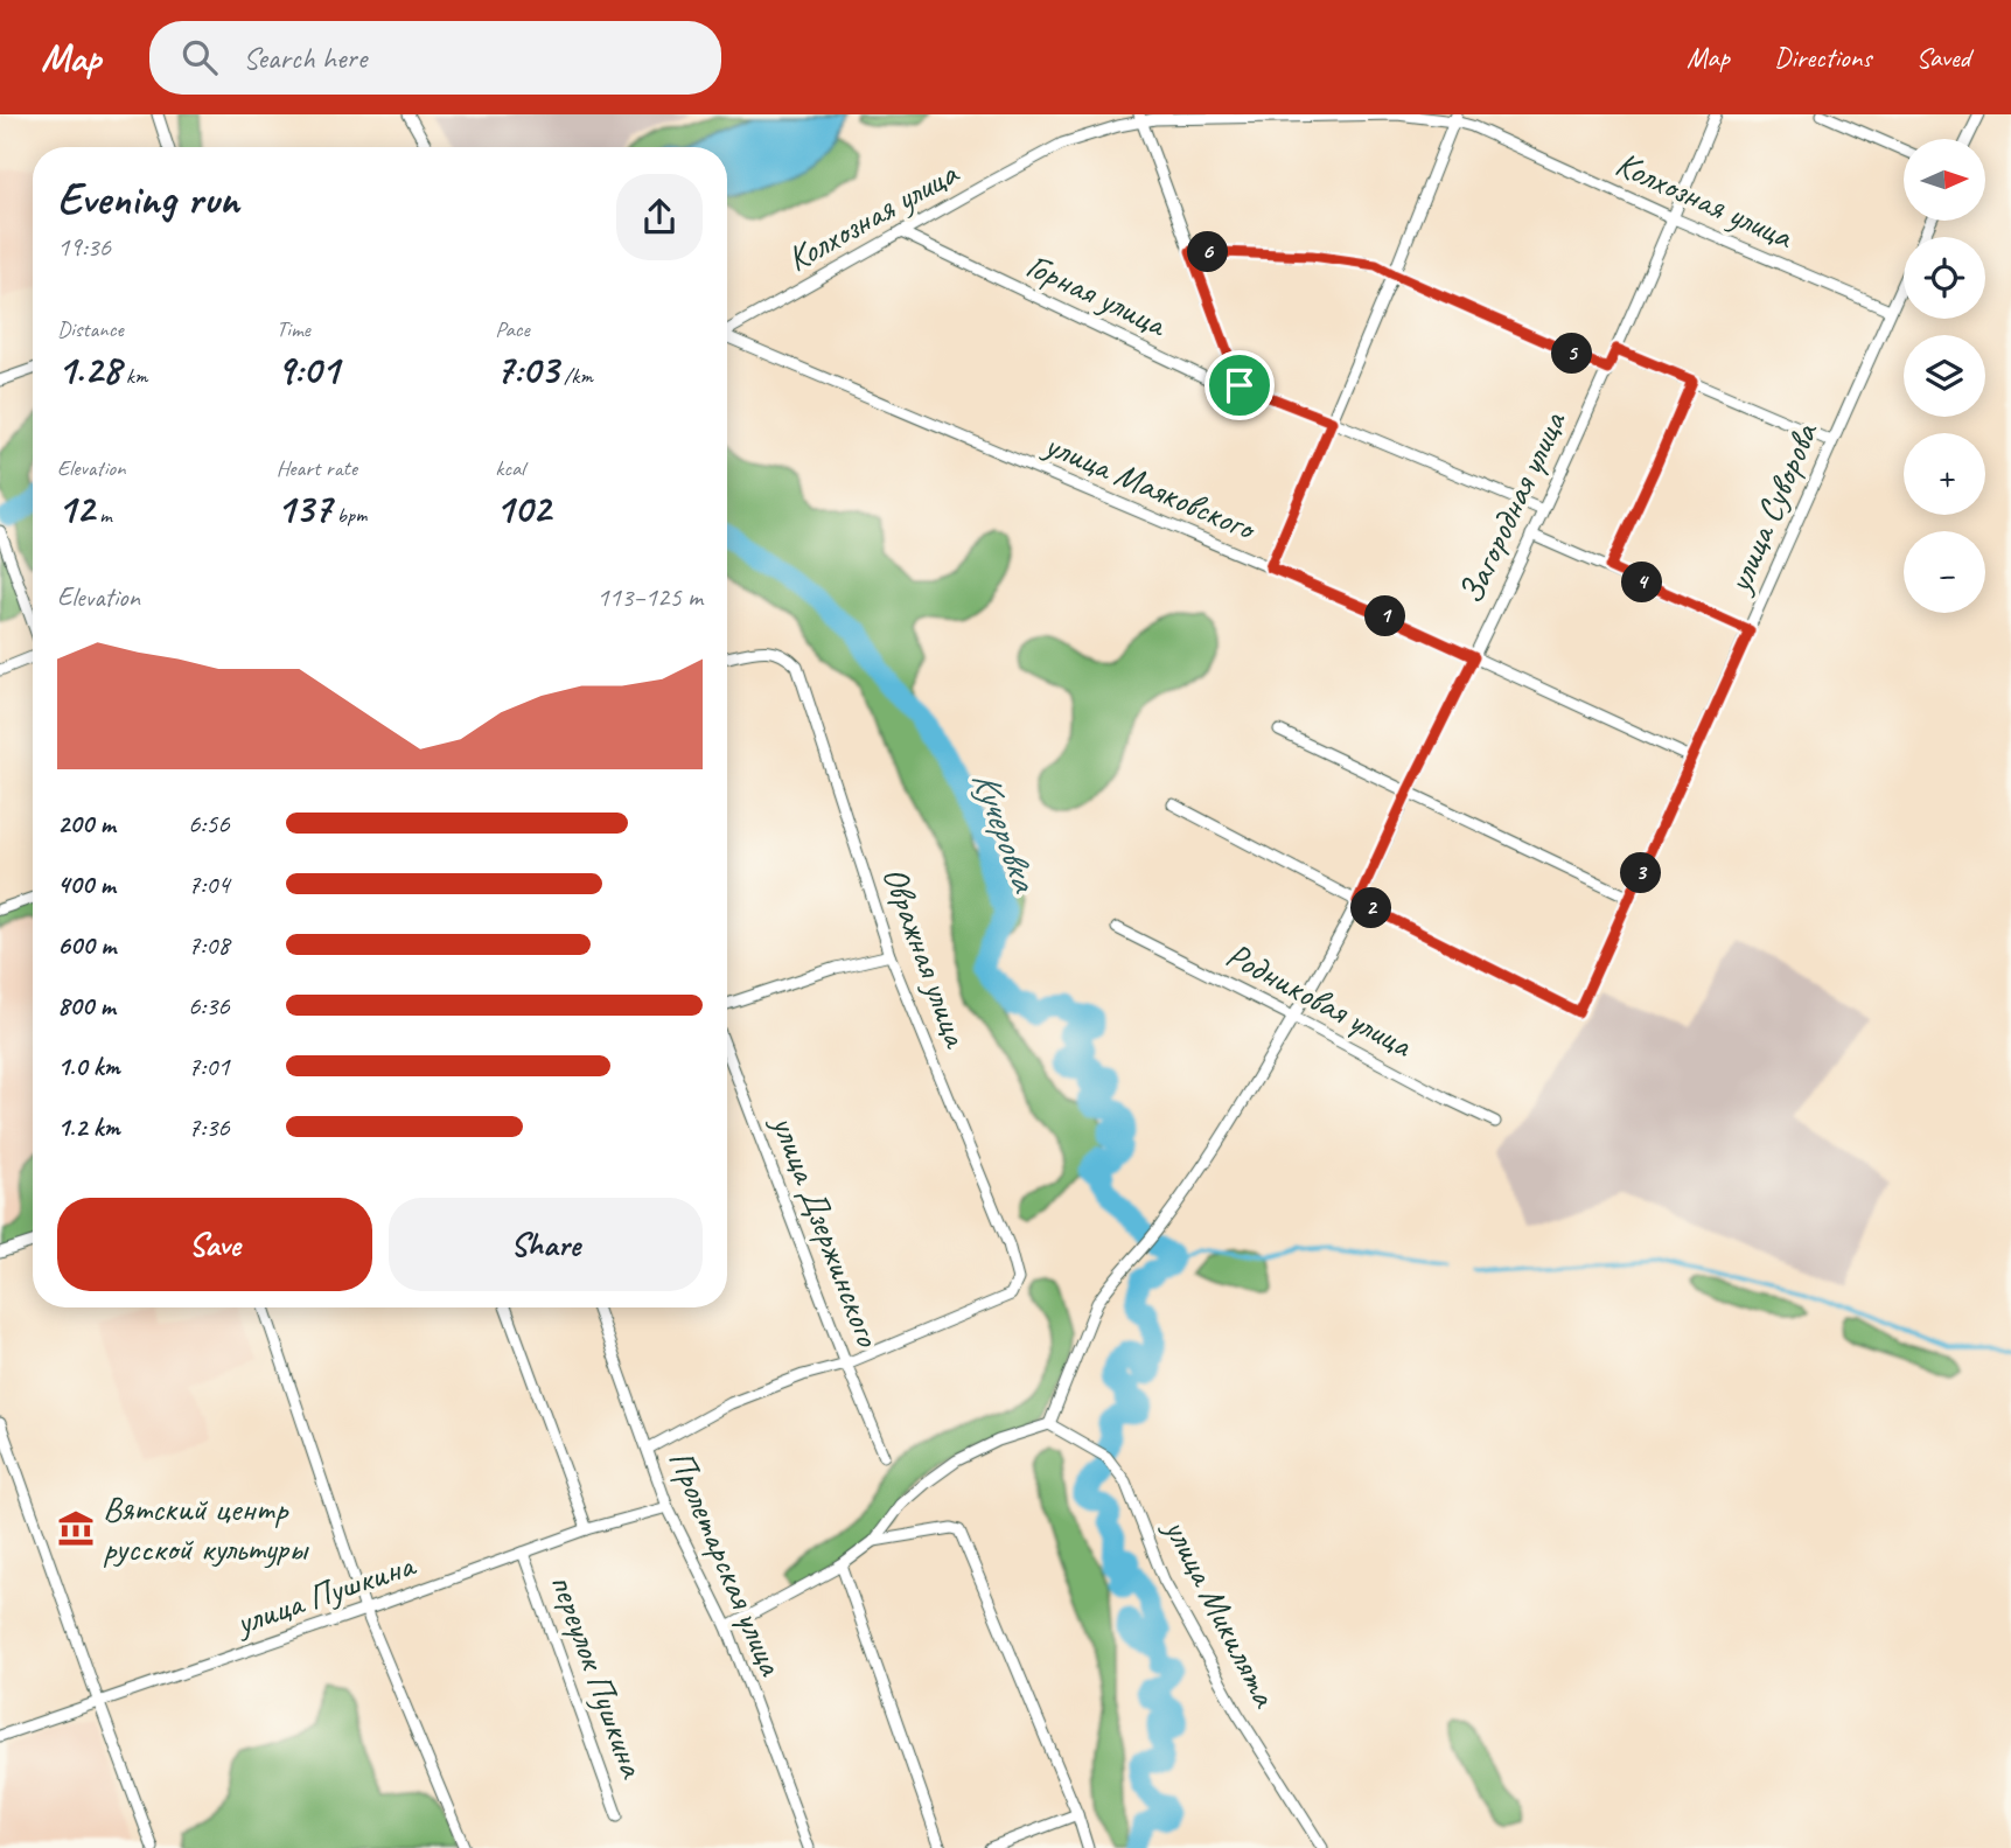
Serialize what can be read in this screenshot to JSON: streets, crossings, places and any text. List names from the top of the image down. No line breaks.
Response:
{"streets":{"street":["Колхозная улица","Горная улица","улица Маяковского","Загородная улица","улица Суворова","Овражная улица","Родниковая улица","улица Дзержинского","Пролетарская улица","улица Пушкина","улица Микилята","переулок Пушкина"]},"crossings":[["Колхозная улица","Горная улица"],["Колхозная улица","Загородная улица"],["Колхозная улица","улица Суворова"],["Горная улица","Загородная улица"],["улица Маяковского","Загородная улица"],["улица Маяковского","улица Суворова"],["Загородная улица","улица Суворова"],["Загородная улица","Родниковая улица"],["Загородная улица","улица Микилята"],["Овражная улица","улица Дзержинского"],["Пролетарская улица","улица Пушкина"],["улица Пушкина","переулок Пушкина"]],"water":["Кучеровка"],"places":{"museum":["Вятский центр русской культуры"]},"north":"right","page":{"header":"Map","search":"Search here","nav":["Map","Directions","Saved"],"map_buttons":["+","−"],"heading":["Evening run","19:36"],"pins":["6","5","4","1","3","2"],"stats":[["Distance","1.28 km"],["Time","9:01"],["Pace","7:03 /km"],["Elevation","12 m"],["Heart rate","137 bpm"],["kcal","102"]],"chart":["Elevation","113–125 m"],"list":[{"name":"200 m","note":"6:56"},{"name":"400 m","note":"7:04"},{"name":"600 m","note":"7:08"},{"name":"800 m","note":"6:36"},{"name":"1.0 km","note":"7:01"},{"name":"1.2 km","note":"7:36"}],"buttons":["Save","Share"]}}
